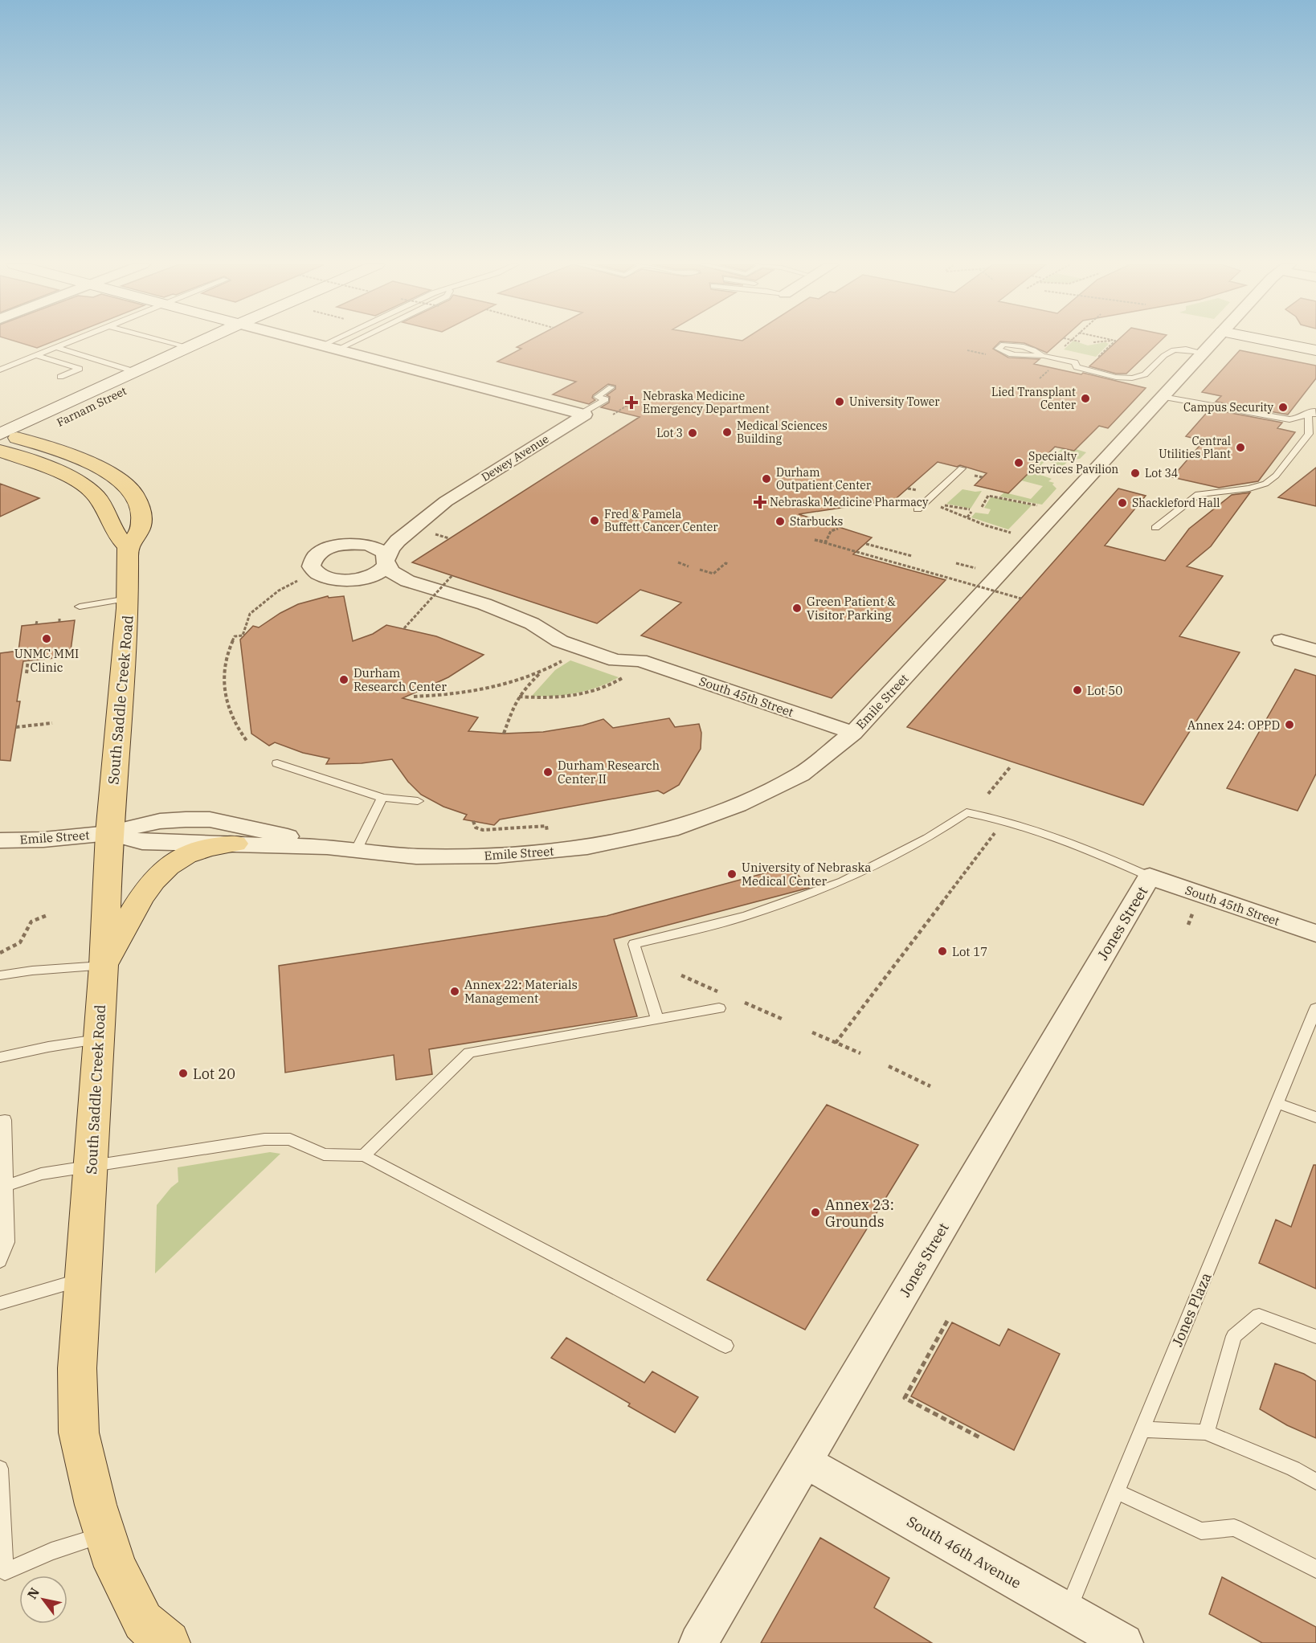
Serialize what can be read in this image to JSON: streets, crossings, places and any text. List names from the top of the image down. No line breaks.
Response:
{"streets":{"main road":["Farnam Street","South Saddle Creek Road"],"street":["Dewey Avenue","South 45th Street","Emile Street","Jones Street","South 46th Avenue"],"lane":["Jones Plaza"]},"crossings":[["Dewey Avenue","South 45th Street"],["South 45th Street","Emile Street"],["South 45th Street","Jones Street"],["South Saddle Creek Road","Emile Street"],["Jones Street","South 46th Avenue"],["Jones Plaza","South 46th Avenue"]],"places":{"other":["Lied Transplant Center","University Tower","Campus Security","Medical Sciences Building","Lot 3","Central Utilities Plant","Specialty Services Pavilion","Lot 34","Durham Outpatient Center","Shackleford Hall","Fred & Pamela Buffett Cancer Center","Starbucks","Green Patient & Visitor Parking","UNMC MMI Clinic","Durham Research Center","Lot 50","Annex 24: OPPD","Durham Research Center II","University of Nebraska Medical Center","Lot 17","Annex 22: Materials Management","Lot 20","Annex 23: Grounds"],"health":["Nebraska Medicine Emergency Department","Nebraska Medicine Pharmacy"]},"north":"top left"}
